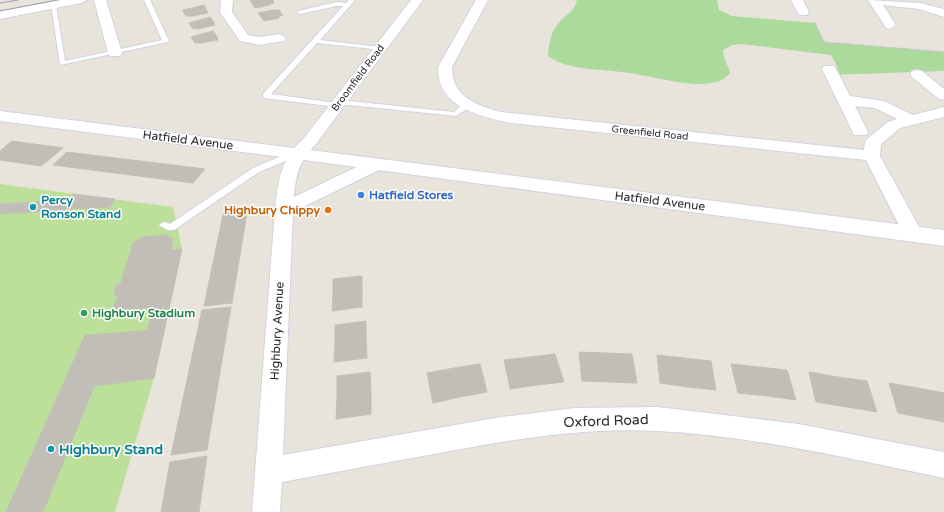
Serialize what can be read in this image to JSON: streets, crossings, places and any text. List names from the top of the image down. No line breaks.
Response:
{"streets":{"street":["Broomfield Road","Greenfield Road","Hatfield Avenue","Highbury Avenue","Oxford Road"]},"crossings":[["Broomfield Road","Hatfield Avenue"],["Broomfield Road","Highbury Avenue"],["Hatfield Avenue","Highbury Avenue"],["Highbury Avenue","Oxford Road"]],"places":["Hatfield Stores","Percy Ronson Stand","Highbury Chippy","Highbury Stadium","Highbury Stand"]}
